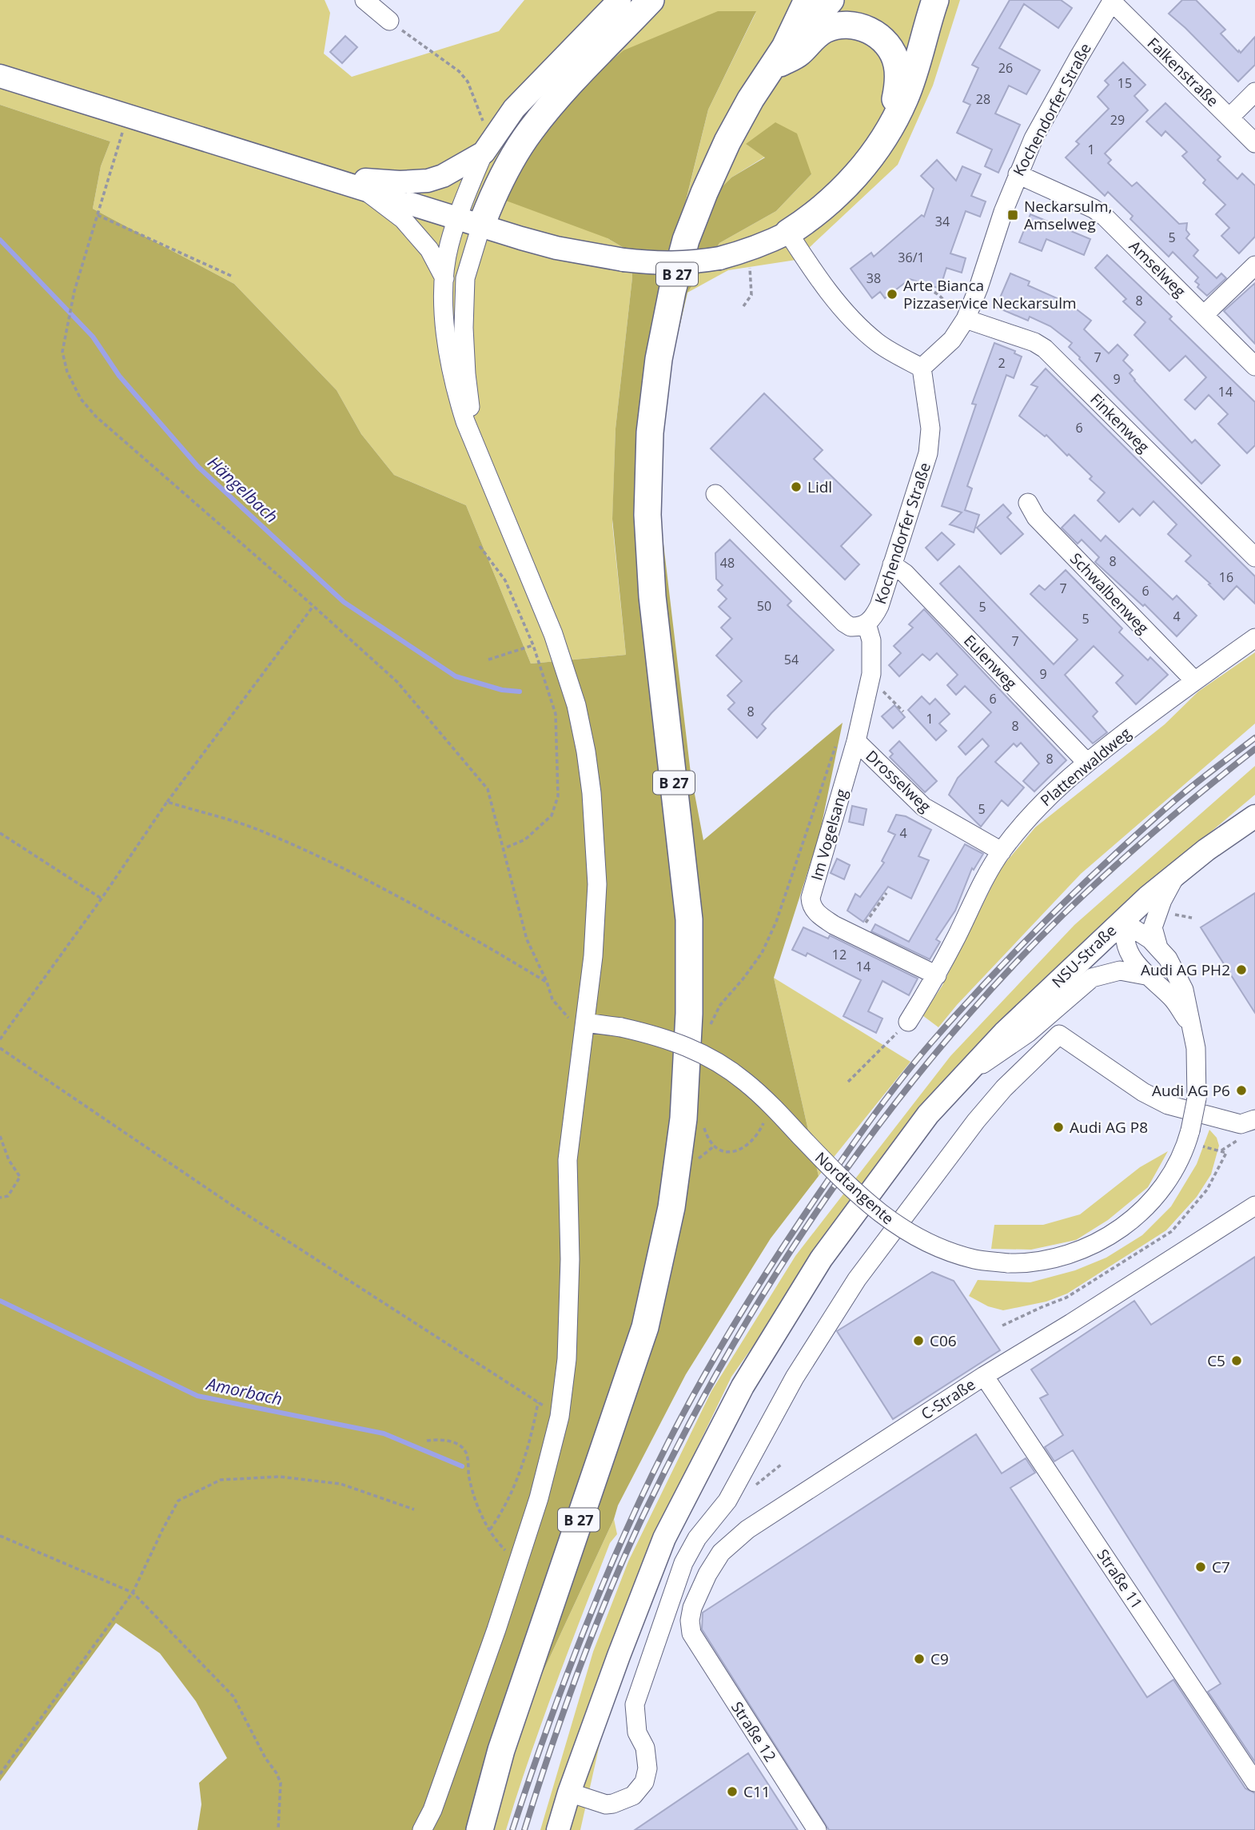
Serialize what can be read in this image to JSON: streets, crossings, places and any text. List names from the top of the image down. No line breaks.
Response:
{"streets":{"highway":["B 27"],"main road":["NSU-Straße"],"street":["Falkenstraße","Kochendorfer Straße","Amselweg","Finkenweg","Schwalbenweg","Eulenweg","Plattenwaldweg","Drosselweg","Im Vogelsang","Nordtangente","C-Straße","Straße 11","Straße 12"]},"crossings":[["Falkenstraße","Kochendorfer Straße"],["Kochendorfer Straße","Amselweg"],["Kochendorfer Straße","Finkenweg"],["Kochendorfer Straße","Eulenweg"],["Kochendorfer Straße","Im Vogelsang"],["Schwalbenweg","Plattenwaldweg"],["Eulenweg","Plattenwaldweg"],["Plattenwaldweg","Drosselweg"],["Plattenwaldweg","Im Vogelsang"],["Drosselweg","Im Vogelsang"],["C-Straße","Straße 11"],["C-Straße","Straße 12"]],"water":["Hängelbach","Amorbach"],"places":{"transit":["Neckarsulm, Amselweg"],"other":["Arte Bianca Pizzaservice Neckarsulm","Lidl","Audi AG PH2","Audi AG P6","Audi AG P8","C06","C5","C7","C9","C11"]},"house_numbers":["26","15","28","29","1","34","5","36/1","38","8","7","2","9","14","6","8","48","16","7","6","50","5","4","5","7","54","9","6","8","1","8","8","5","4","12","14"]}
